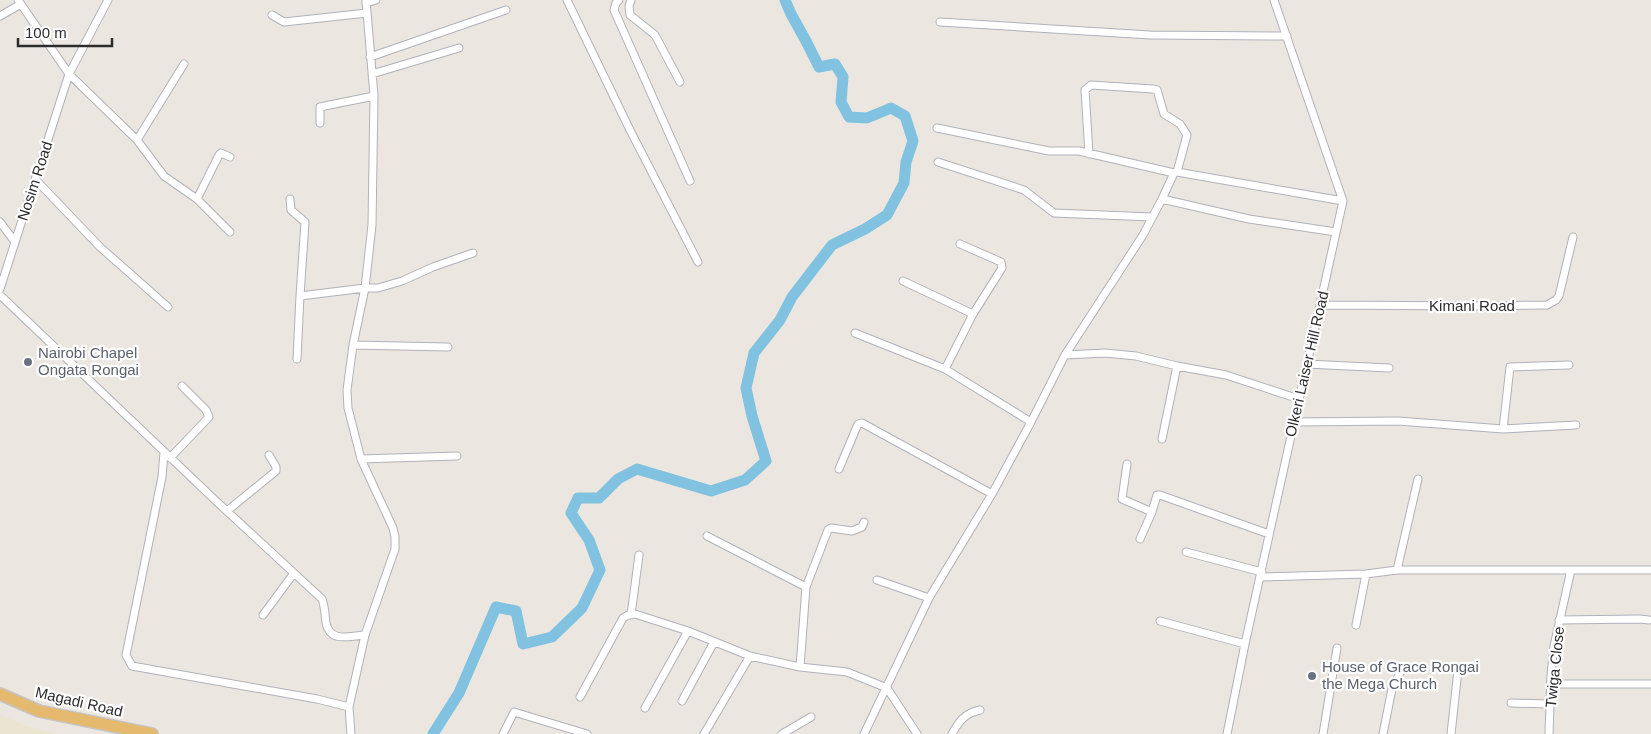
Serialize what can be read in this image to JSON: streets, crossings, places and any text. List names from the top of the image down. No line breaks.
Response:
{"streets":{"highway":["Magadi Road"],"street":["Nosim Road","Kimani Road","Olkeri Laiser Hill Road","Twiga Close"]},"crossings":[["Kimani Road","Olkeri Laiser Hill Road"]],"places":["Nairobi Chapel Ongata Rongai","House of Grace Rongai the Mega Church"],"scale_bar":"100 m"}
